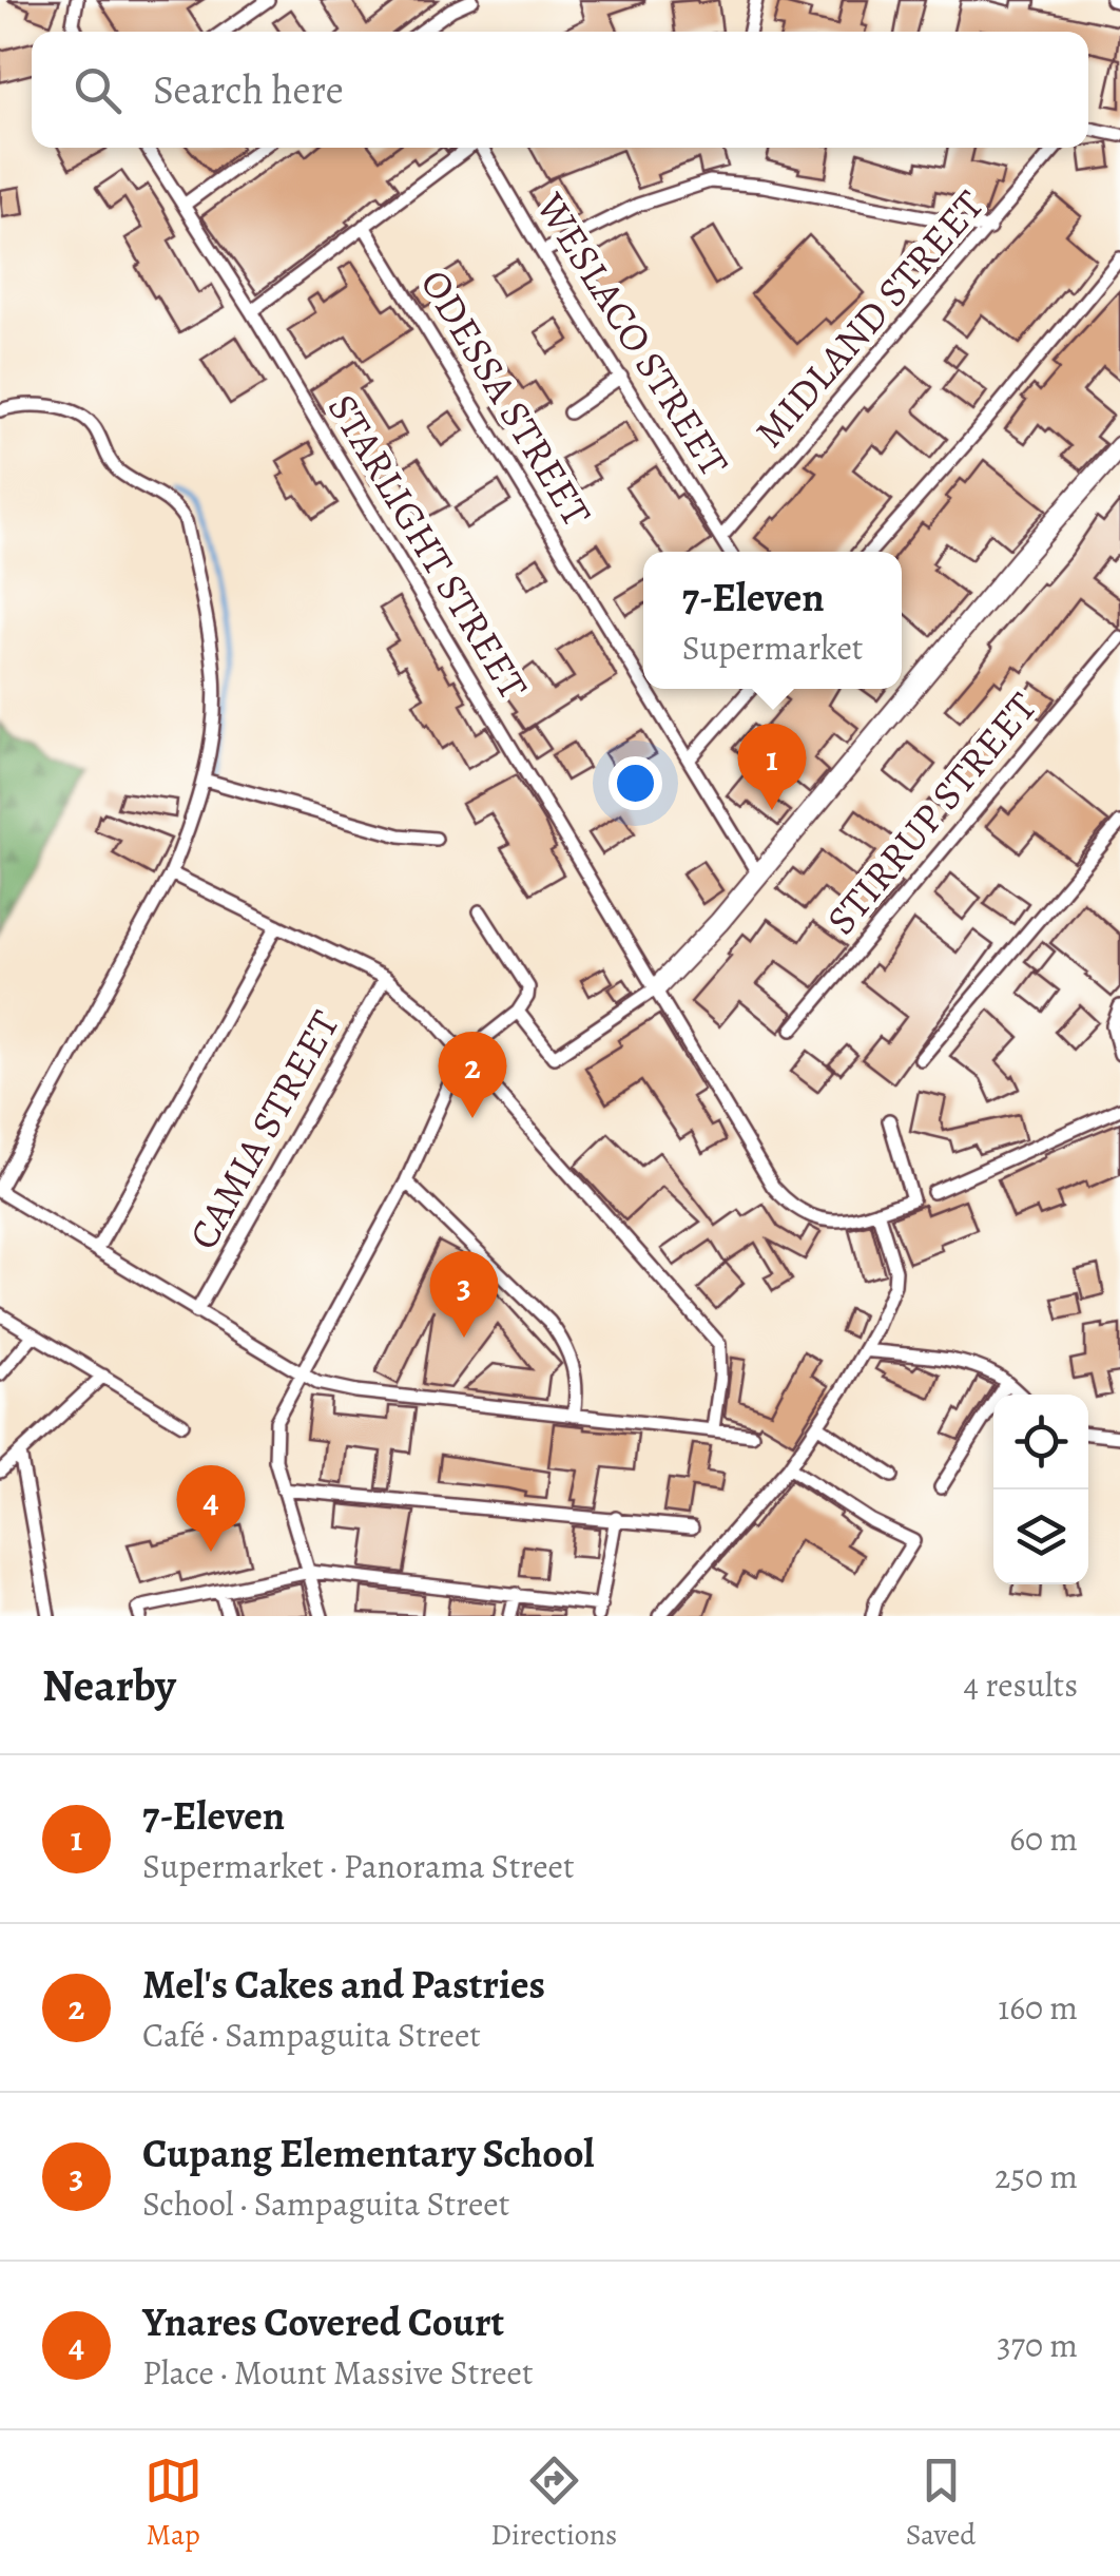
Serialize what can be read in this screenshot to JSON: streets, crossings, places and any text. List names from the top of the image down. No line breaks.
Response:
{"streets":{"street":["MIDLAND STREET","WESLACO STREET","ODESSA STREET","STARLIGHT STREET","STIRRUP STREET","CAMIA STREET"]},"crossings":[["MIDLAND STREET","WESLACO STREET"]],"page":{"search":"Search here","popup":["7-Eleven","Supermarket"],"pins":["1","2","3","4"],"heading":["Nearby","4 results"],"list":[{"mark":"1","name":"7-Eleven","note":"Supermarket · Panorama Street","value":"60 m"},{"mark":"2","name":"Mel's Cakes and Pastries","note":"Café · Sampaguita Street","value":"160 m"},{"mark":"3","name":"Cupang Elementary School","note":"School · Sampaguita Street","value":"250 m"},{"mark":"4","name":"Ynares Covered Court","note":"Place · Mount Massive Street","value":"370 m"}],"nav":["Map","Directions","Saved"]}}
